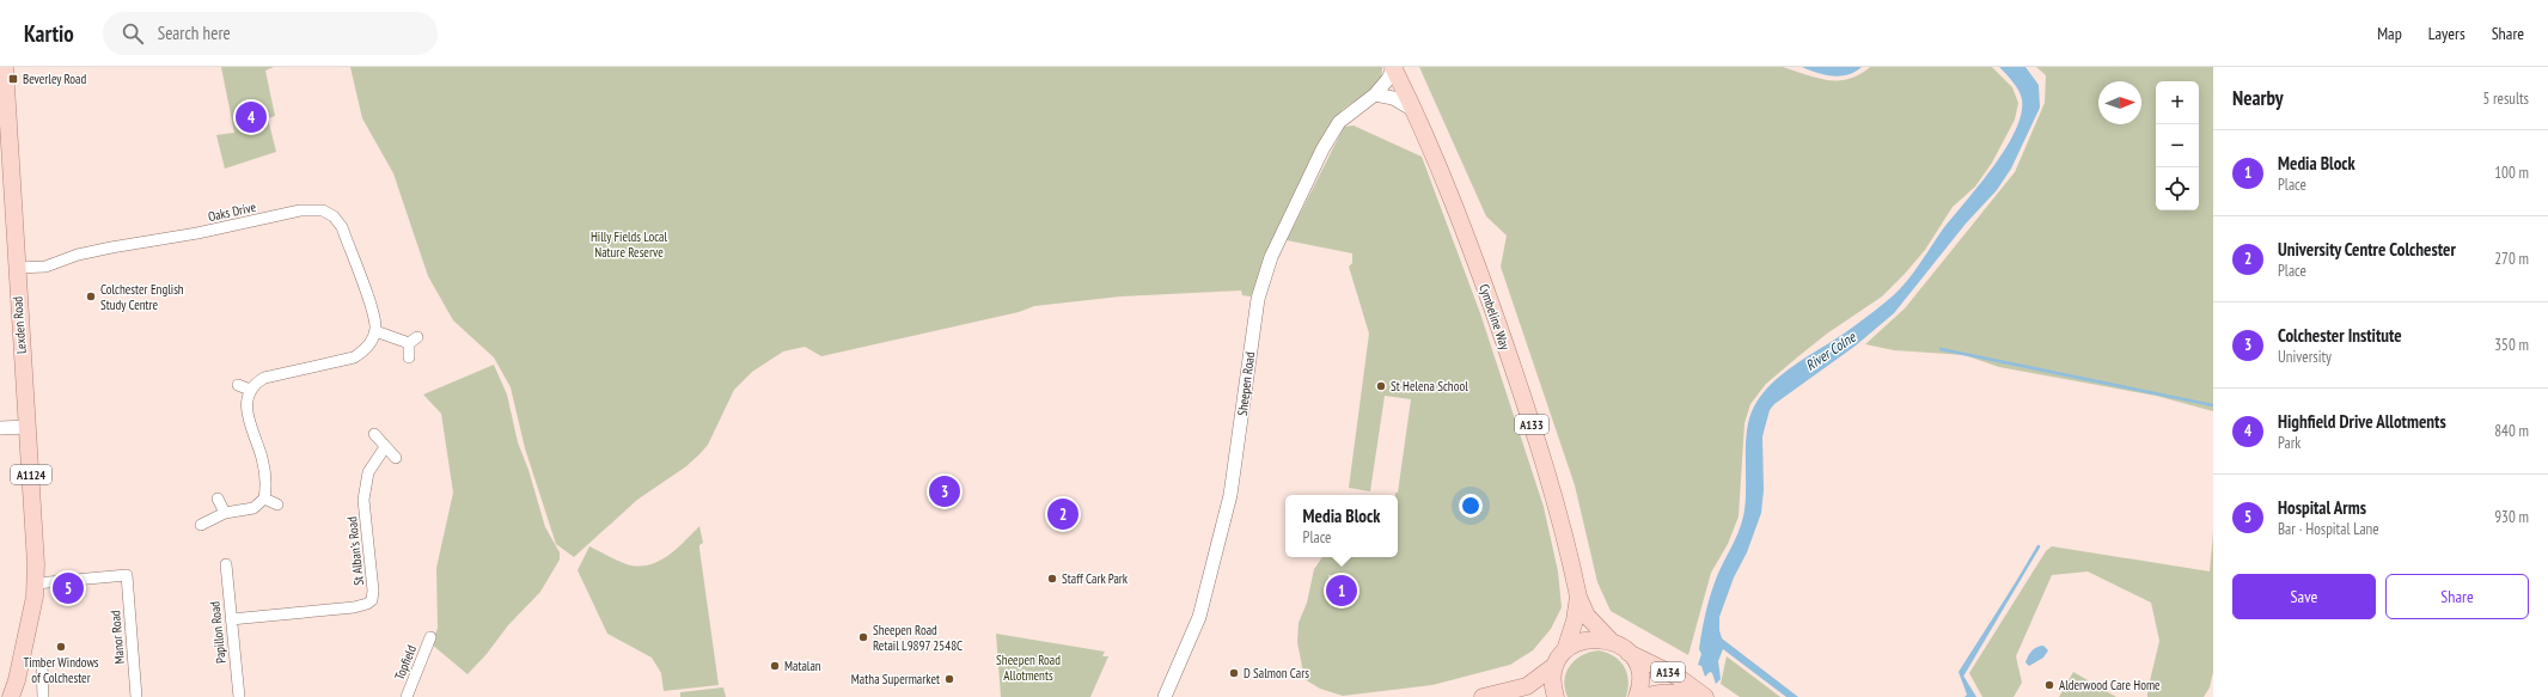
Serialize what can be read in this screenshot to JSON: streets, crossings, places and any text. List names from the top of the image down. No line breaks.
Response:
{"streets":{"main road":["Cymbeline Way","Lexden Road","A133","A1124","A134"],"street":["Oaks Drive","Sheepen Road","St Alban's Road","Papillon Road","Manor Road","Topfield"]},"crossings":[["Oaks Drive","Lexden Road"],["Cymbeline Way","Sheepen Road"],["Cymbeline Way","A133"],["Lexden Road","A1124"],["Lexden Road","Manor Road"],["A133","A134"],["A1124","Manor Road"],["St Alban's Road","Papillon Road"]],"water":["River Colne"],"parks":["Hilly Fields Local Nature Reserve","Sheepen Road Allotments"],"places":{"transit":["Beverley Road"],"other":["Colchester English Study Centre","St Helena School","Staff Cark Park","Sheepen Road Retail L9897 2548C","Timber Windows of Colchester","Matalan","D Salmon Cars","Matha Supermarket","Alderwood Care Home"]},"north":"right","page":{"header":"Kartio","search":"Search here","nav":["Map","Layers","Share"],"heading":["Nearby","5 results"],"map_buttons":["+","−"],"pins":["4","3","2","5","1"],"list":[{"mark":"1","name":"Media Block","note":"Place","value":"100 m"},{"mark":"2","name":"University Centre Colchester","note":"Place","value":"270 m"},{"mark":"3","name":"Colchester Institute","note":"University","value":"350 m"},{"mark":"4","name":"Highfield Drive Allotments","note":"Park","value":"840 m"},{"mark":"5","name":"Hospital Arms","note":"Bar · Hospital Lane","value":"930 m"}],"popup":["Media Block","Place"],"buttons":["Save","Share"]}}
